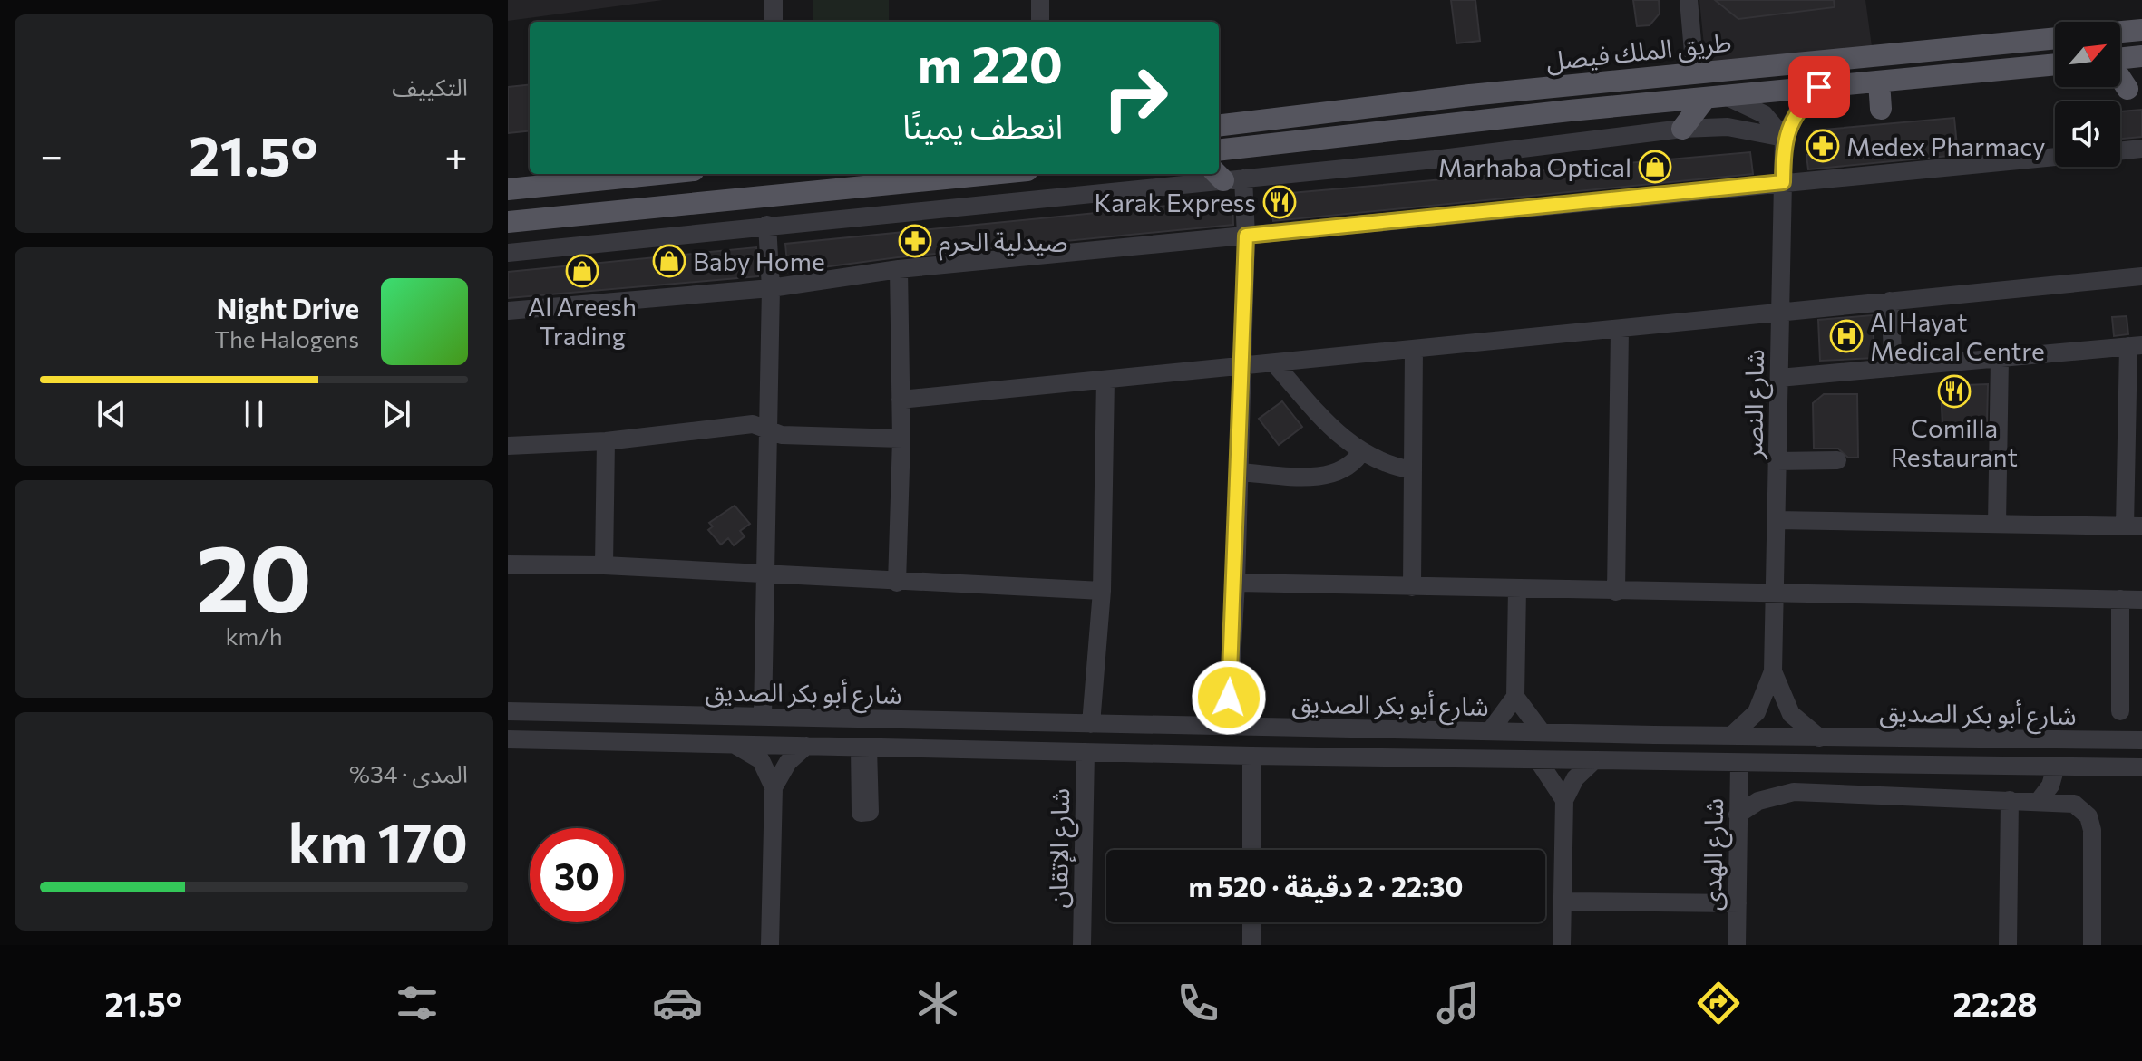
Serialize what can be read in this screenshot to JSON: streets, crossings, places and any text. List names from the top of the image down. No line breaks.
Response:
{"streets":{"main road":["طريق الملك فيصل"],"street":["شارع النصر","شارع أبو بكر الصديق","شارع الإتقان","شارع الهدى"]},"crossings":[["طريق الملك فيصل","شارع النصر"],["شارع النصر","شارع أبو بكر الصديق"],["شارع أبو بكر الصديق","شارع الإتقان"],["شارع أبو بكر الصديق","شارع الهدى"]],"places":{"pharmacy":["Medex Pharmacy","صيدلية الحرم"],"shop":["Marhaba Optical","Baby Home","Al Areesh Trading"],"restaurant":["Karak Express","Comilla Restaurant"],"hospital":["Al Hayat Medical Centre"]},"north":"top right","page":{"tile":["التكييف",["20","km/h"],["المدى · 34%","170 km"]],"turn":["220 m","انعطف يمينًا"],"heat":["−","21.5°","+"],"song":["Night Drive","The Halogens"],"limit":"30","trip":"22:30 · 2 دقيقة · 520 m","tabs":["22:28","21.5°"]}}
